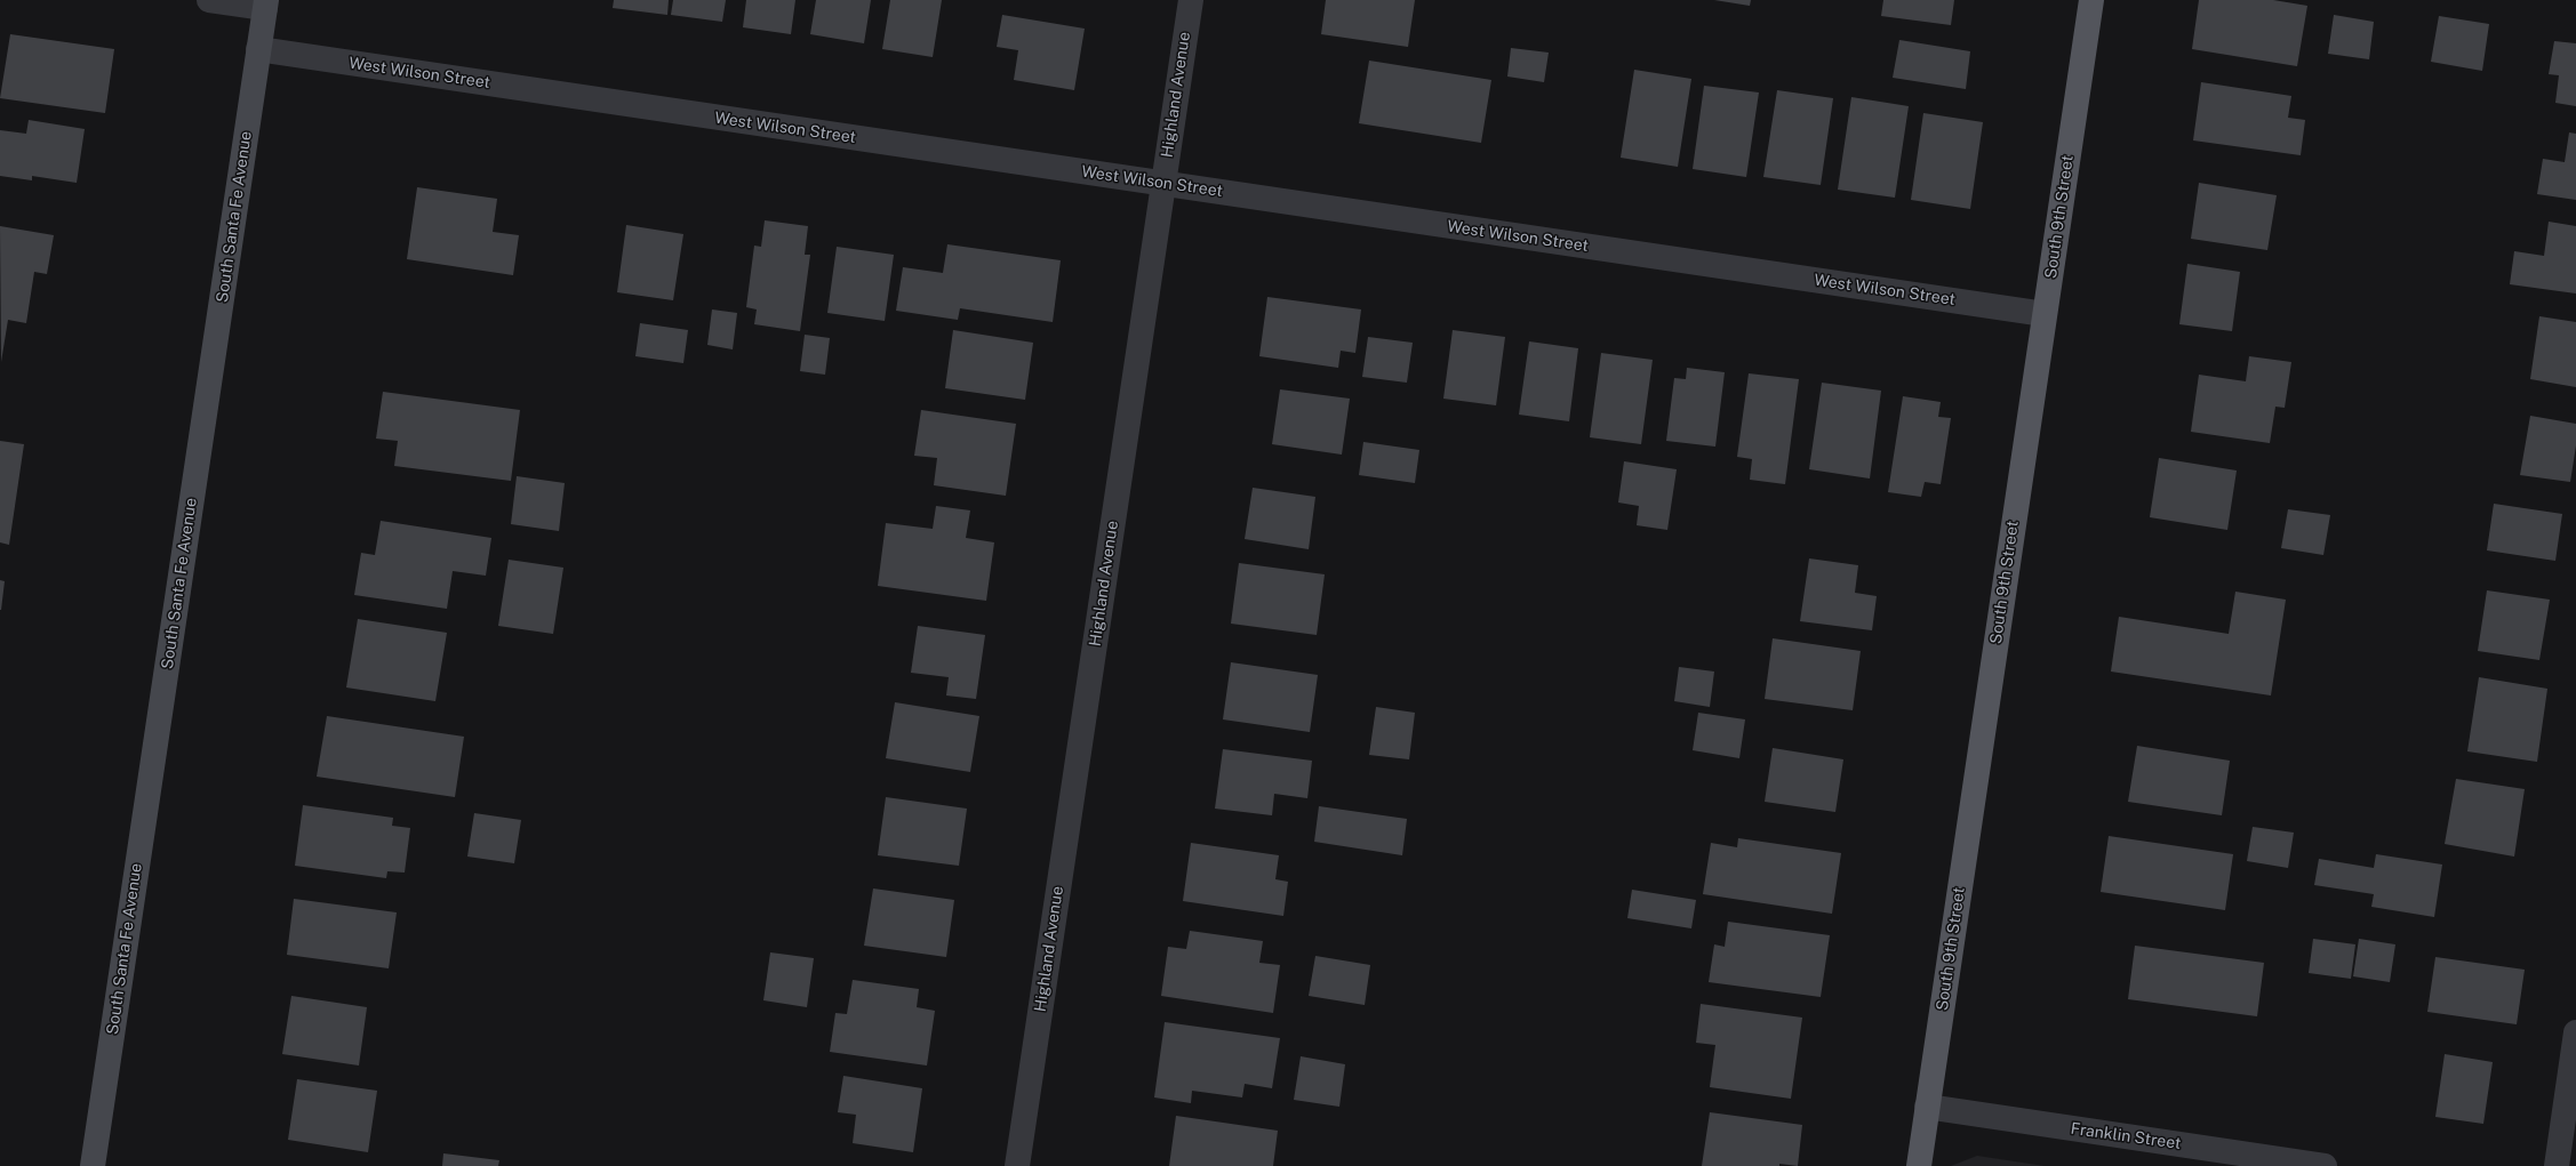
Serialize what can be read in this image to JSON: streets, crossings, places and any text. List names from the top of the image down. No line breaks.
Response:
{"streets":{"main road":["South Santa Fe Avenue","South 9th Street"],"street":["West Wilson Street","Highland Avenue","Franklin Street"]},"crossings":[["West Wilson Street","Highland Avenue"],["West Wilson Street","South Santa Fe Avenue"],["West Wilson Street","South 9th Street"],["South 9th Street","Franklin Street"]]}
